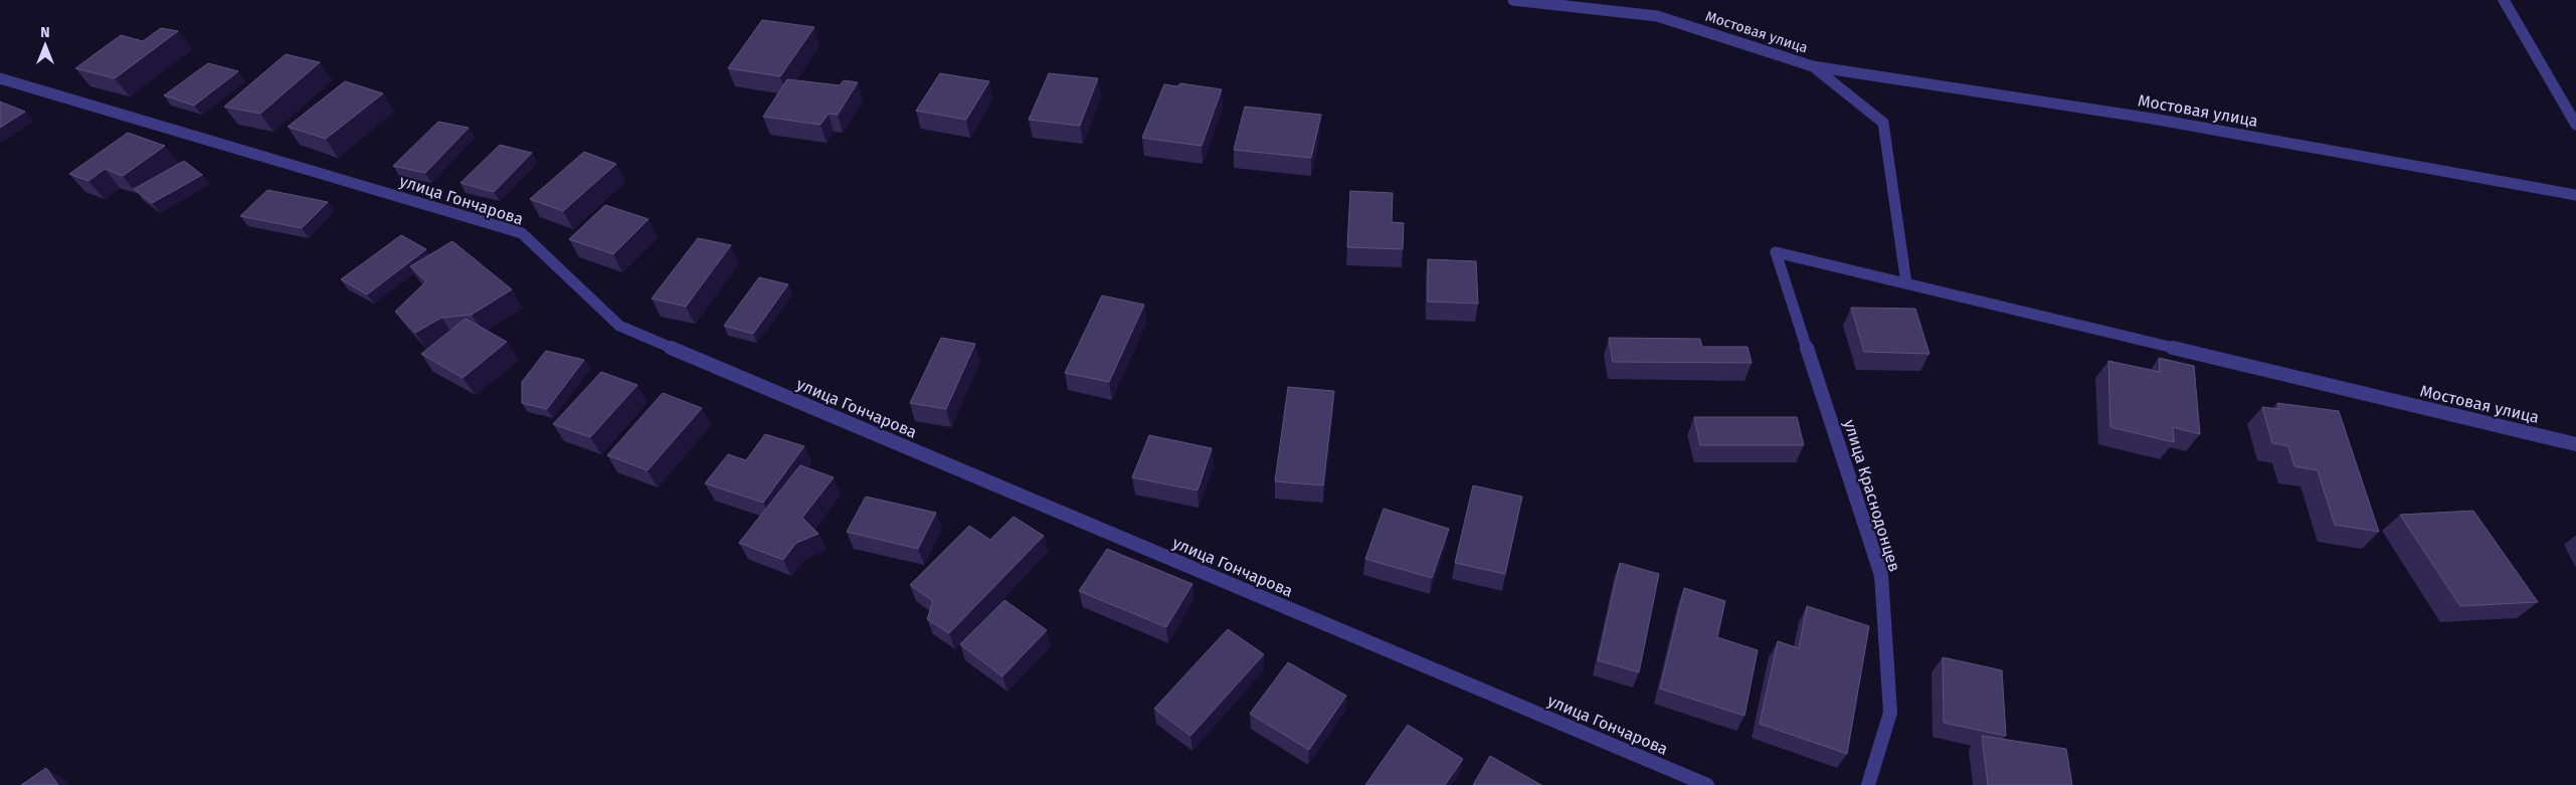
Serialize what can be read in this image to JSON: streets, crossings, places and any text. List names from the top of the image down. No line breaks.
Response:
{"streets":{"street":["Мостовая улица","улица Гончарова","улица Краснодонцев"]},"crossings":[["Мостовая улица","улица Краснодонцев"]],"north":"top"}
